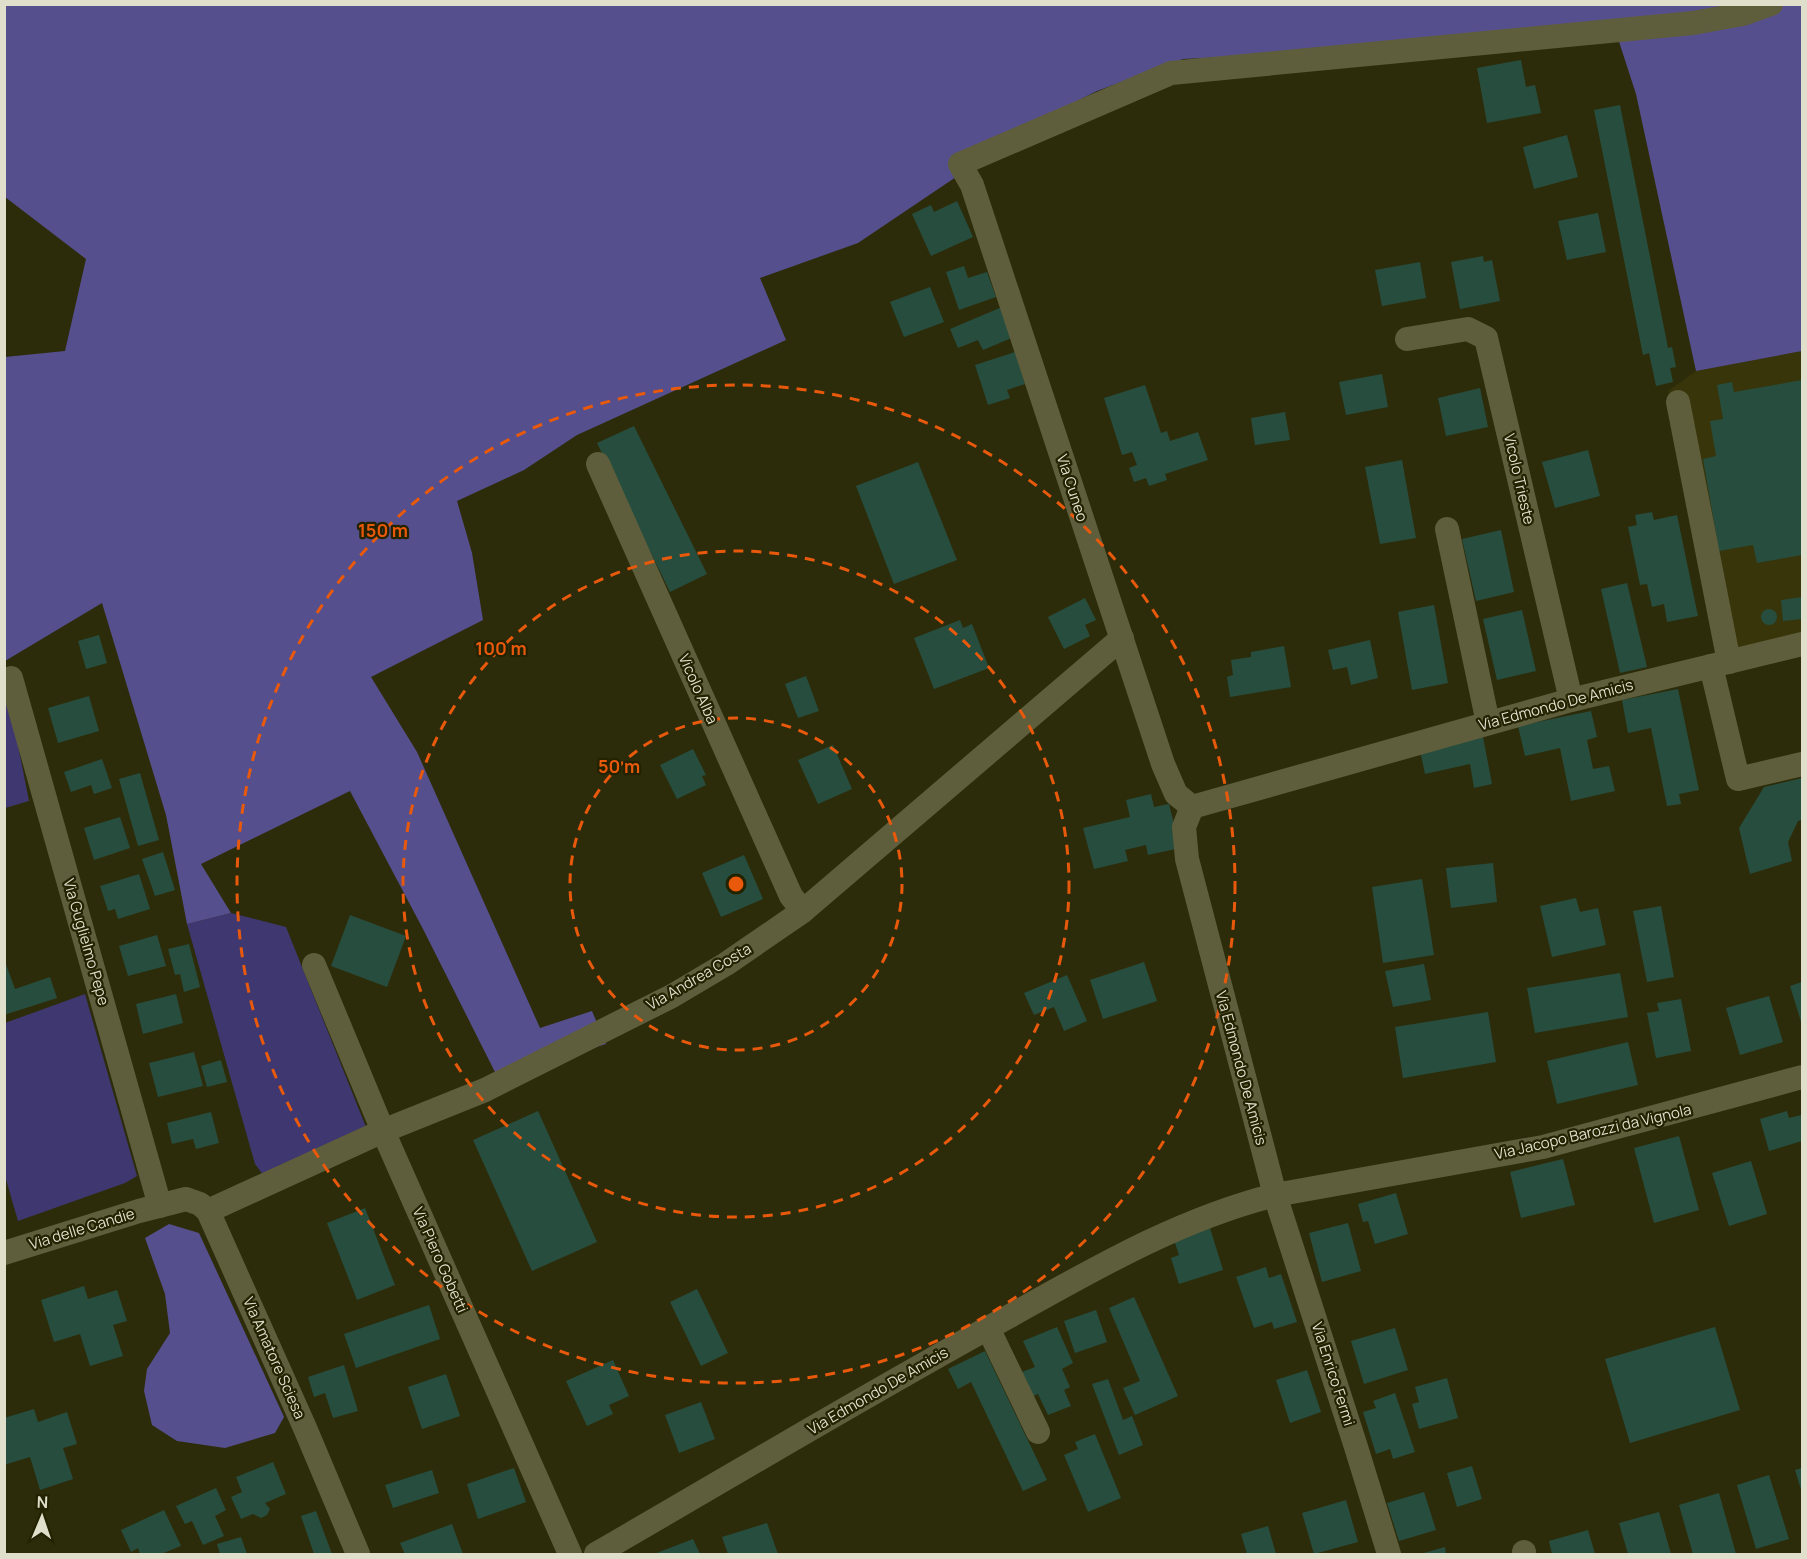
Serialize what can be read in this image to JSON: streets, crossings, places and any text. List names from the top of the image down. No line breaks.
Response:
{"streets":{"street":["Vicolo Trieste","Via Cuneo","Vicolo Alba","Via Edmondo De Amicis","Via Guglielmo Pepe","Via Andrea Costa","Via Jacopo Barozzi da Vignola","Via delle Candie","Via Piero Gobetti","Via Amatore Sciesa","Via Enrico Fermi"]},"crossings":[["Vicolo Trieste","Via Edmondo De Amicis"],["Via Cuneo","Via Edmondo De Amicis"],["Via Cuneo","Via Andrea Costa"],["Vicolo Alba","Via Andrea Costa"],["Via Edmondo De Amicis","Via Jacopo Barozzi da Vignola"],["Via Edmondo De Amicis","Via Enrico Fermi"],["Via Guglielmo Pepe","Via delle Candie"],["Via Andrea Costa","Via Piero Gobetti"],["Via Andrea Costa","Via Amatore Sciesa"],["Via Jacopo Barozzi da Vignola","Via Enrico Fermi"]],"north":"top","rings":["150 m","100 m","50 m"]}
